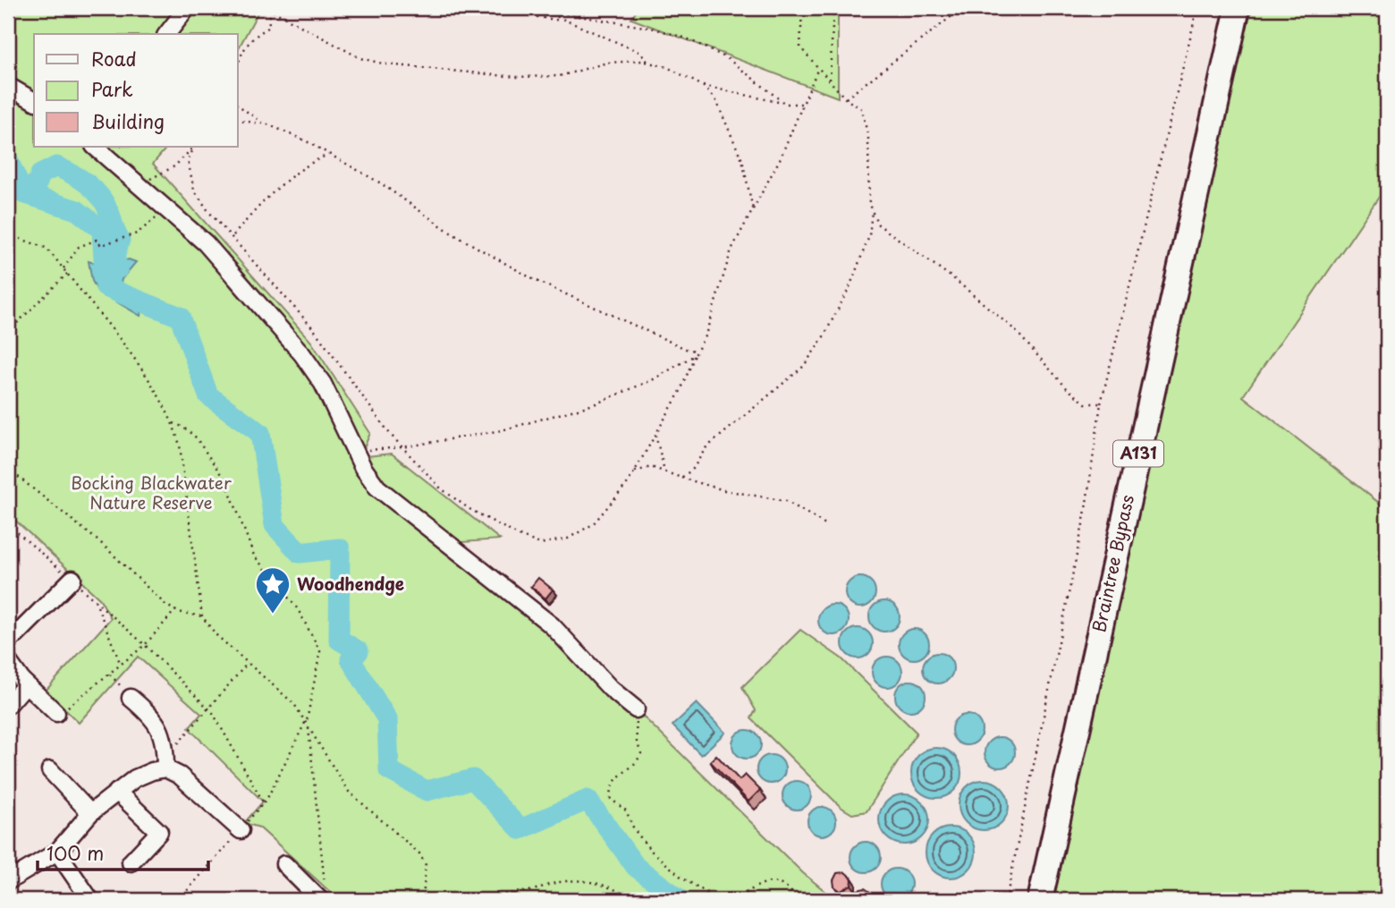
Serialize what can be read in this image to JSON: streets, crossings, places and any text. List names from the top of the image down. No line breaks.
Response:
{"streets":{"highway":["A131","Braintree Bypass"]},"parks":["Bocking Blackwater Nature Reserve"],"places":{"place":["Woodhendge"]},"legend":["Road","Park","Building"],"scale_bar":"100 m"}
